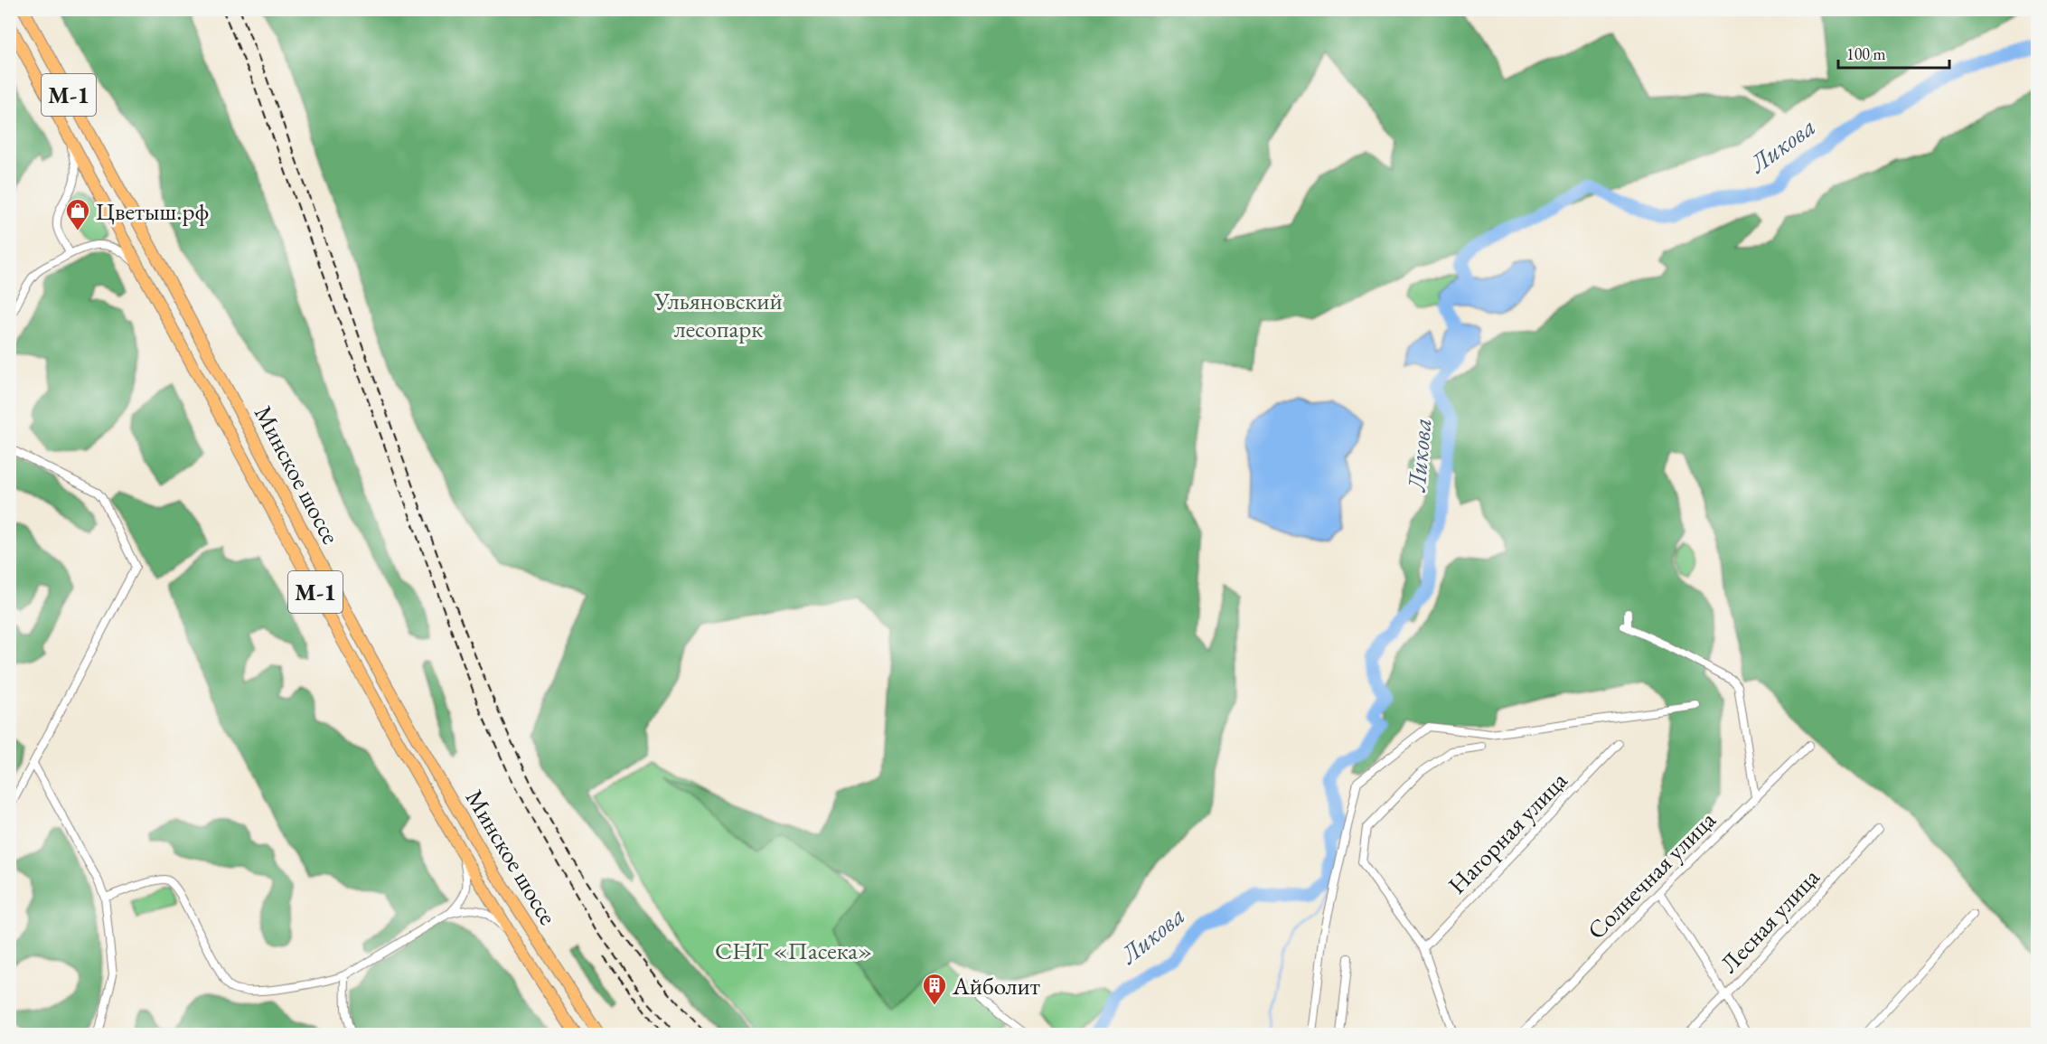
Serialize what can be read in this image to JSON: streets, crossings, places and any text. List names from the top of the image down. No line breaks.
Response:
{"streets":{"highway":["М-1","Минское шоссе"],"street":["Нагорная улица","Солнечная улица","Лесная улица"]},"water":["Ликова"],"parks":["Ульяновский лесопарк","СНТ «Пасека»"],"places":{"shop":["Цветыш.рф"],"building":["Айболит"]},"scale_bar":"100 m"}
